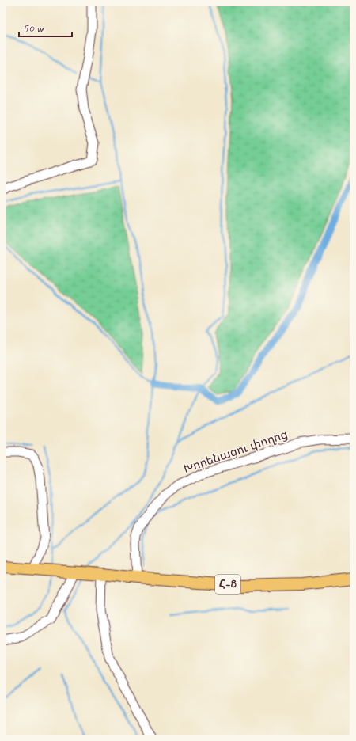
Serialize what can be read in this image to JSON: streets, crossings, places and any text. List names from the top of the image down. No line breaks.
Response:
{"streets":{"main road":["Հ-8"],"street":["Խորենացու փողոց"]},"crossings":[["Խորենացու փողոց","Հ-8"]],"scale_bar":"50 m"}
